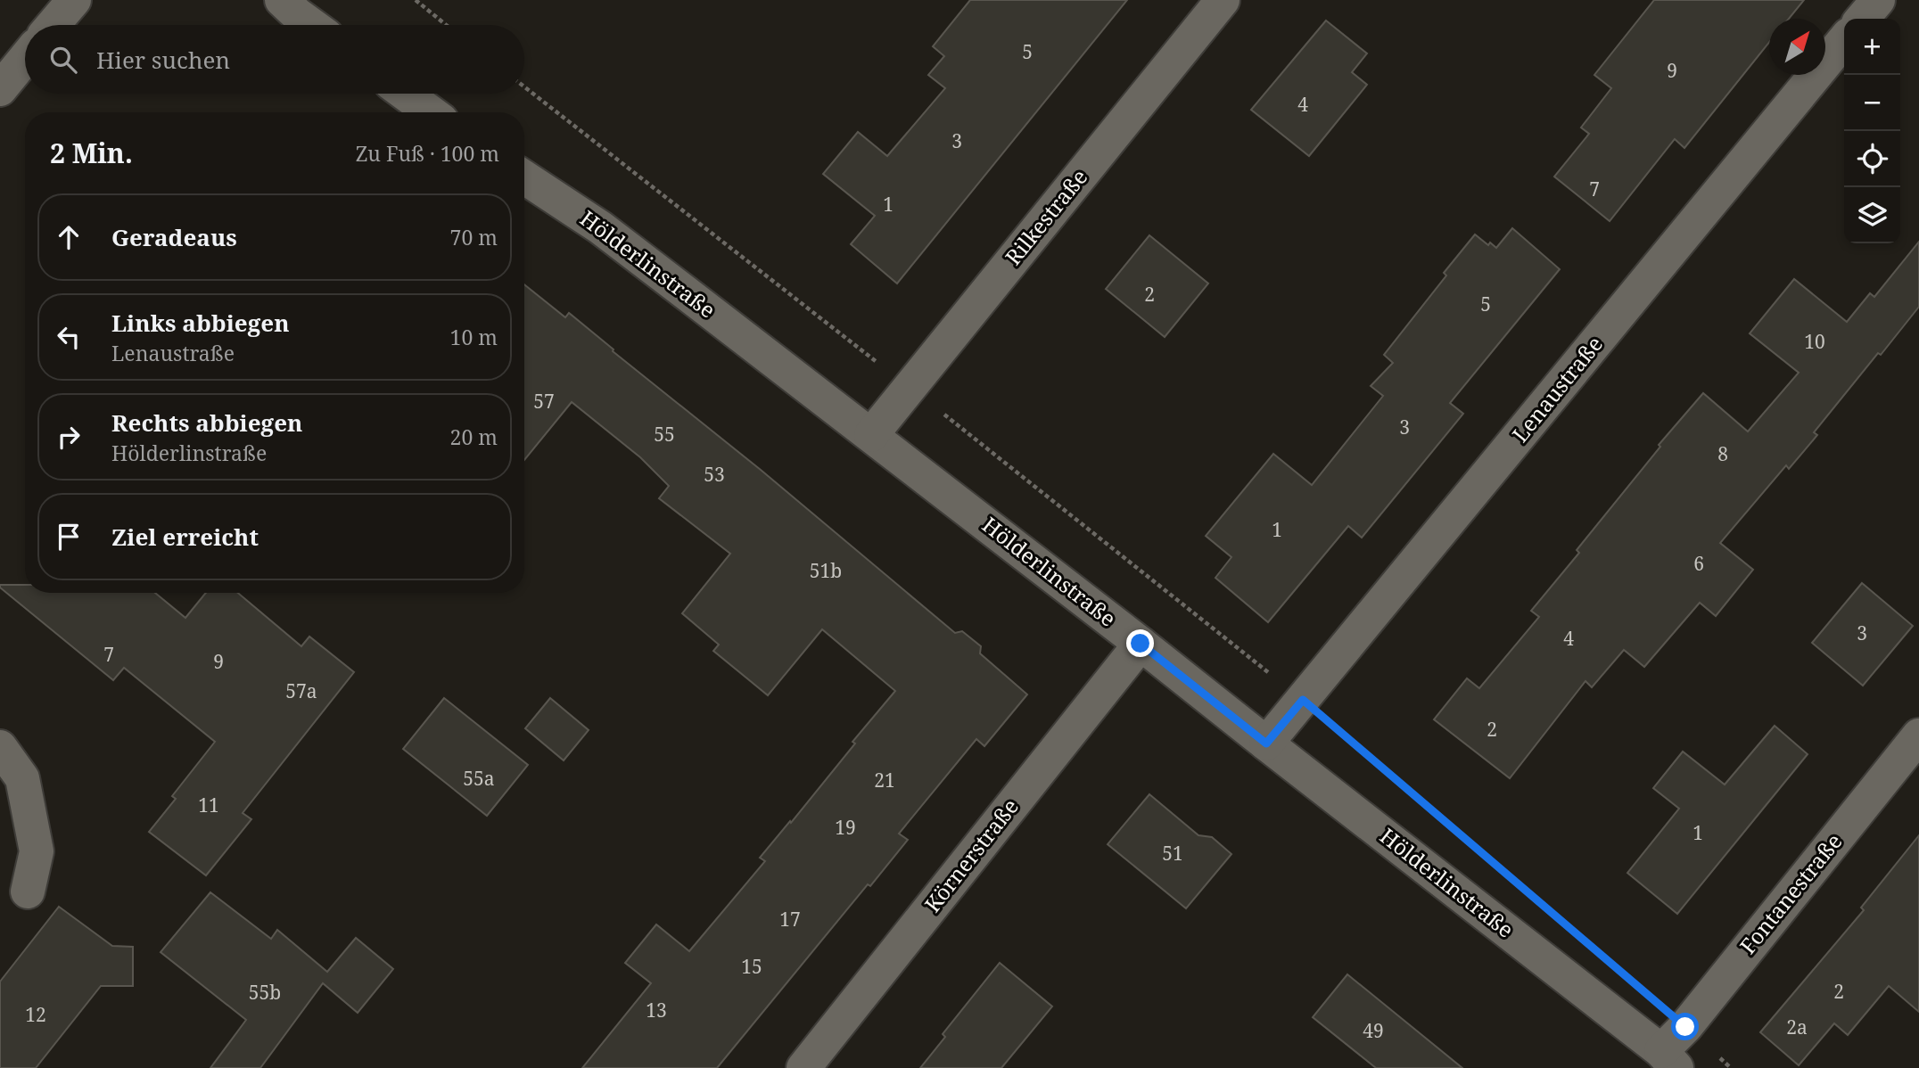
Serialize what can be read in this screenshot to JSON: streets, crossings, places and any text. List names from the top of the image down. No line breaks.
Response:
{"streets":{"street":["Rilkestraße","Hölderlinstraße","Lenaustraße","Körnerstraße","Fontanestraße"]},"crossings":[["Rilkestraße","Hölderlinstraße"],["Hölderlinstraße","Lenaustraße"],["Hölderlinstraße","Körnerstraße"],["Hölderlinstraße","Fontanestraße"]],"house_numbers":["5","9","4","3","7","1","2","5","10","57","3","55","8","53","1","6","51b","3","4","7","9","57a","2","55a","21","11","19","1","51","17","15","2","55b","13","12","2a","49"],"north":"top right","page":{"map_buttons":["+","−"],"search":"Hier suchen","heading":["2 Min.","Zu Fuß · 100 m"],"list":[["Geradeaus","70 m"],["Links abbiegen","Lenaustraße","10 m"],["Rechts abbiegen","Hölderlinstraße","20 m"],"Ziel erreicht"]}}
